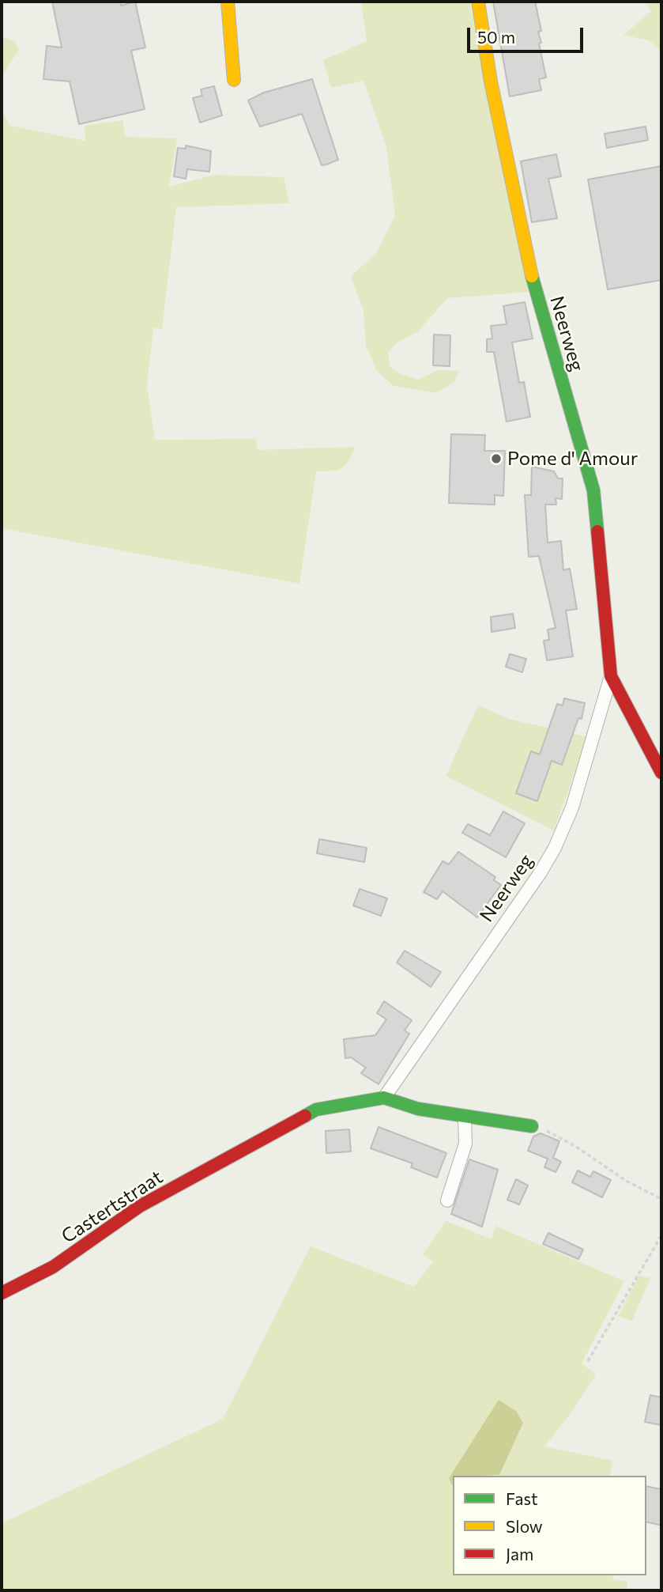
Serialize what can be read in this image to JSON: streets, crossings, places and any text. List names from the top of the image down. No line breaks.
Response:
{"streets":{"street":["Neerweg","Castertstraat"]},"crossings":[["Neerweg","Castertstraat"]],"places":["Pome d' Amour"],"legend":["Fast","Slow","Jam"],"scale_bar":"50 m"}
